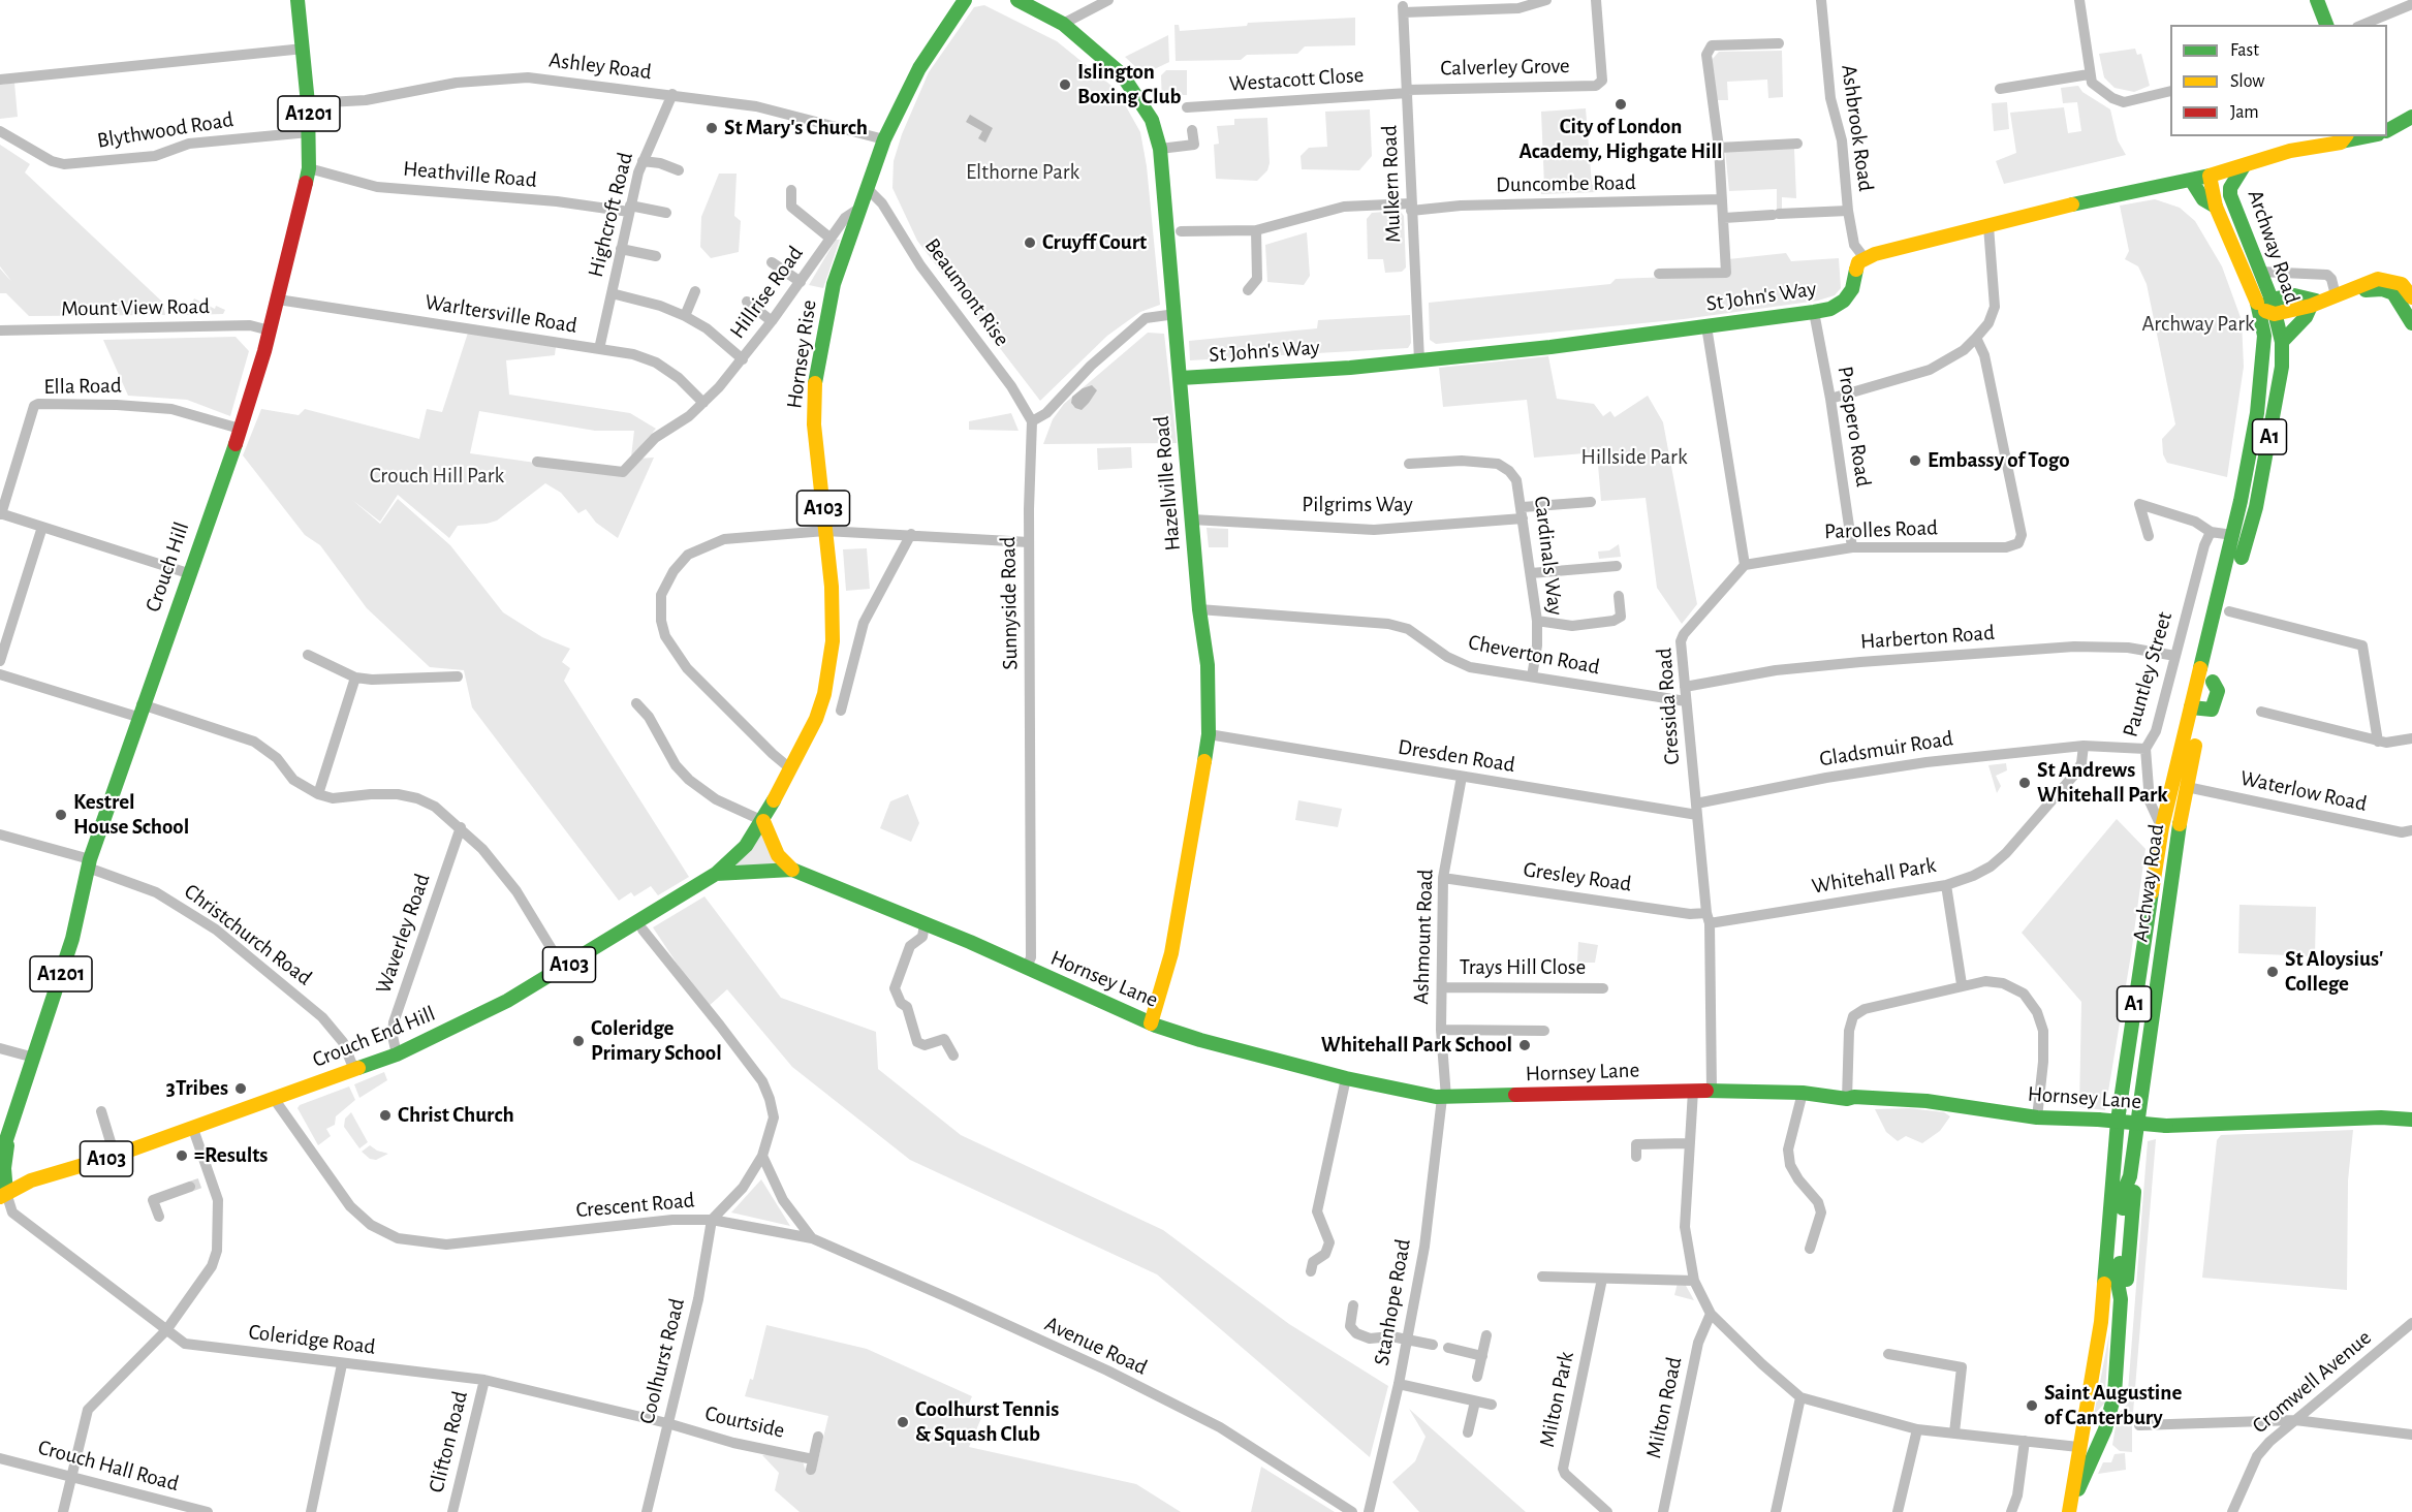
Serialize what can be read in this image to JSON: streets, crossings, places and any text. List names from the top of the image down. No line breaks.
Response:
{"streets":{"main road":["A1201","Archway Road","St John's Way","Hornsey Rise","A1","Hazellville Road","A103","Crouch Hill","Hornsey Lane","Crouch End Hill"],"street":["Ashley Road","Calverley Grove","Westacott Close","Ashbrook Road","Blythwood Road","Heathville Road","Mulkern Road","Duncombe Road","Highcroft Road","Hillrise Road","Beaumont Rise","Mount View Road","Warltersville Road","Ella Road","Prospero Road","Pilgrims Way","Parolles Road","Cardinals Way","Sunnyside Road","Harberton Road","Cheverton Road","Pauntley Street","Cressida Road","Gladsmuir Road","Dresden Road","Waterlow Road","Whitehall Park","Gresley Road","Waverley Road","Christchurch Road","Ashmount Road","Trays Hill Close","Crescent Road","Stanhope Road","Coleridge Road","Avenue Road","Coolhurst Road","Cromwell Avenue","Milton Park","Milton Road","Courtside","Clifton Road","Crouch Hall Road"]},"crossings":[["Ashley Road","Highcroft Road"],["Ashley Road","Hornsey Rise"],["Ashley Road","Crouch Hill"],["Calverley Grove","Westacott Close"],["Calverley Grove","Mulkern Road"],["Westacott Close","Mulkern Road"],["Ashbrook Road","St John's Way"],["Blythwood Road","Crouch Hill"],["Heathville Road","Highcroft Road"],["Heathville Road","Crouch Hill"],["Mulkern Road","Duncombe Road"],["Mulkern Road","St John's Way"],["Highcroft Road","Warltersville Road"],["Archway Road","Pauntley Street"],["Archway Road","Waterlow Road"],["Hillrise Road","Warltersville Road"],["Hillrise Road","Hornsey Rise"],["Beaumont Rise","Hornsey Rise"],["Beaumont Rise","Sunnyside Road"],["St John's Way","Prospero Road"],["St John's Way","Hazellville Road"],["Mount View Road","Crouch Hill"],["Warltersville Road","Crouch Hill"],["Hornsey Rise","Hornsey Lane"],["Hornsey Rise","Crouch End Hill"],["Ella Road","Crouch Hill"],["Prospero Road","Parolles Road"],["Hazellville Road","Pilgrims Way"],["Hazellville Road","Cheverton Road"],["Hazellville Road","Dresden Road"],["Hazellville Road","Hornsey Lane"],["Pilgrims Way","Cardinals Way"],["Parolles Road","Cressida Road"],["Cardinals Way","Cheverton Road"],["Crouch Hill","Christchurch Road"],["Crouch Hill","Crouch End Hill"],["Crouch Hill","Coleridge Road"],["Sunnyside Road","Hornsey Lane"],["Harberton Road","Pauntley Street"],["Harberton Road","Cressida Road"],["Cheverton Road","Cressida Road"],["Cressida Road","Gladsmuir Road"],["Cressida Road","Dresden Road"],["Cressida Road","Whitehall Park"],["Cressida Road","Gresley Road"],["Gladsmuir Road","Dresden Road"],["Gladsmuir Road","Whitehall Park"],["Dresden Road","Ashmount Road"],["Whitehall Park","Gresley Road"],["Gresley Road","Ashmount Road"],["Waverley Road","Crouch End Hill"],["Christchurch Road","Crouch End Hill"],["Ashmount Road","Trays Hill Close"],["Ashmount Road","Hornsey Lane"],["Ashmount Road","Stanhope Road"],["Hornsey Lane","Crouch End Hill"],["Hornsey Lane","Stanhope Road"],["Crouch End Hill","Crescent Road"],["Crouch End Hill","Coleridge Road"],["Crescent Road","Avenue Road"],["Crescent Road","Coolhurst Road"],["Coleridge Road","Coolhurst Road"],["Coleridge Road","Courtside"],["Coleridge Road","Clifton Road"],["Avenue Road","Coolhurst Road"],["Coolhurst Road","Courtside"]],"parks":["Elthorne Park","Archway Park","Hillside Park","Crouch Hill Park"],"places":["Islington Boxing Club","City of London Academy, Highgate Hill","St Mary's Church","Cruyff Court","Embassy of Togo","St Andrews Whitehall Park","Kestrel House School","St Aloysius' College","Coleridge Primary School","Whitehall Park School","3Tribes","Christ Church","=Results","Saint Augustine of Canterbury","Coolhurst Tennis & Squash Club"],"legend":["Fast","Slow","Jam"]}
